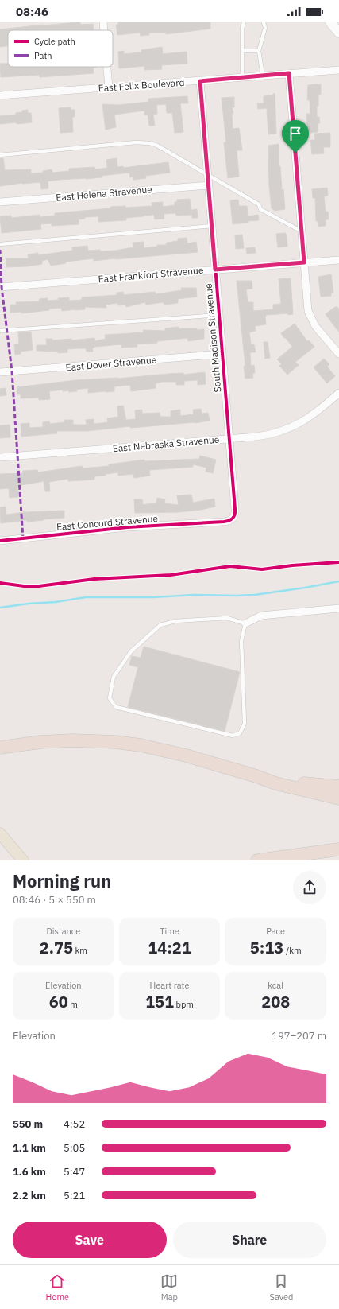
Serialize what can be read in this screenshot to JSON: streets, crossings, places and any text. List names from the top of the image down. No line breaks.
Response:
{"streets":{"street":["East Felix Boulevard","East Helena Stravenue","East Frankfort Stravenue","South Madison Stravenue","East Dover Stravenue","East Nebraska Stravenue","East Concord Stravenue"]},"crossings":[["East Felix Boulevard","South Madison Stravenue"],["East Helena Stravenue","South Madison Stravenue"],["East Frankfort Stravenue","South Madison Stravenue"],["South Madison Stravenue","East Dover Stravenue"],["South Madison Stravenue","East Nebraska Stravenue"],["South Madison Stravenue","East Concord Stravenue"]],"legend":["Cycle path","Path"],"page":{"status":"08:46","heading":["Morning run","08:46 · 5 × 550 m"],"stats":[["Distance","2.75 km"],["Time","14:21"],["Pace","5:13 /km"],["Elevation","60 m"],["Heart rate","151 bpm"],["kcal","208"]],"chart":["Elevation","197–207 m"],"list":[{"name":"550 m","note":"4:52"},{"name":"1.1 km","note":"5:05"},{"name":"1.6 km","note":"5:47"},{"name":"2.2 km","note":"5:21"}],"buttons":["Save","Share"],"tabs":["Home","Map","Saved"]}}
